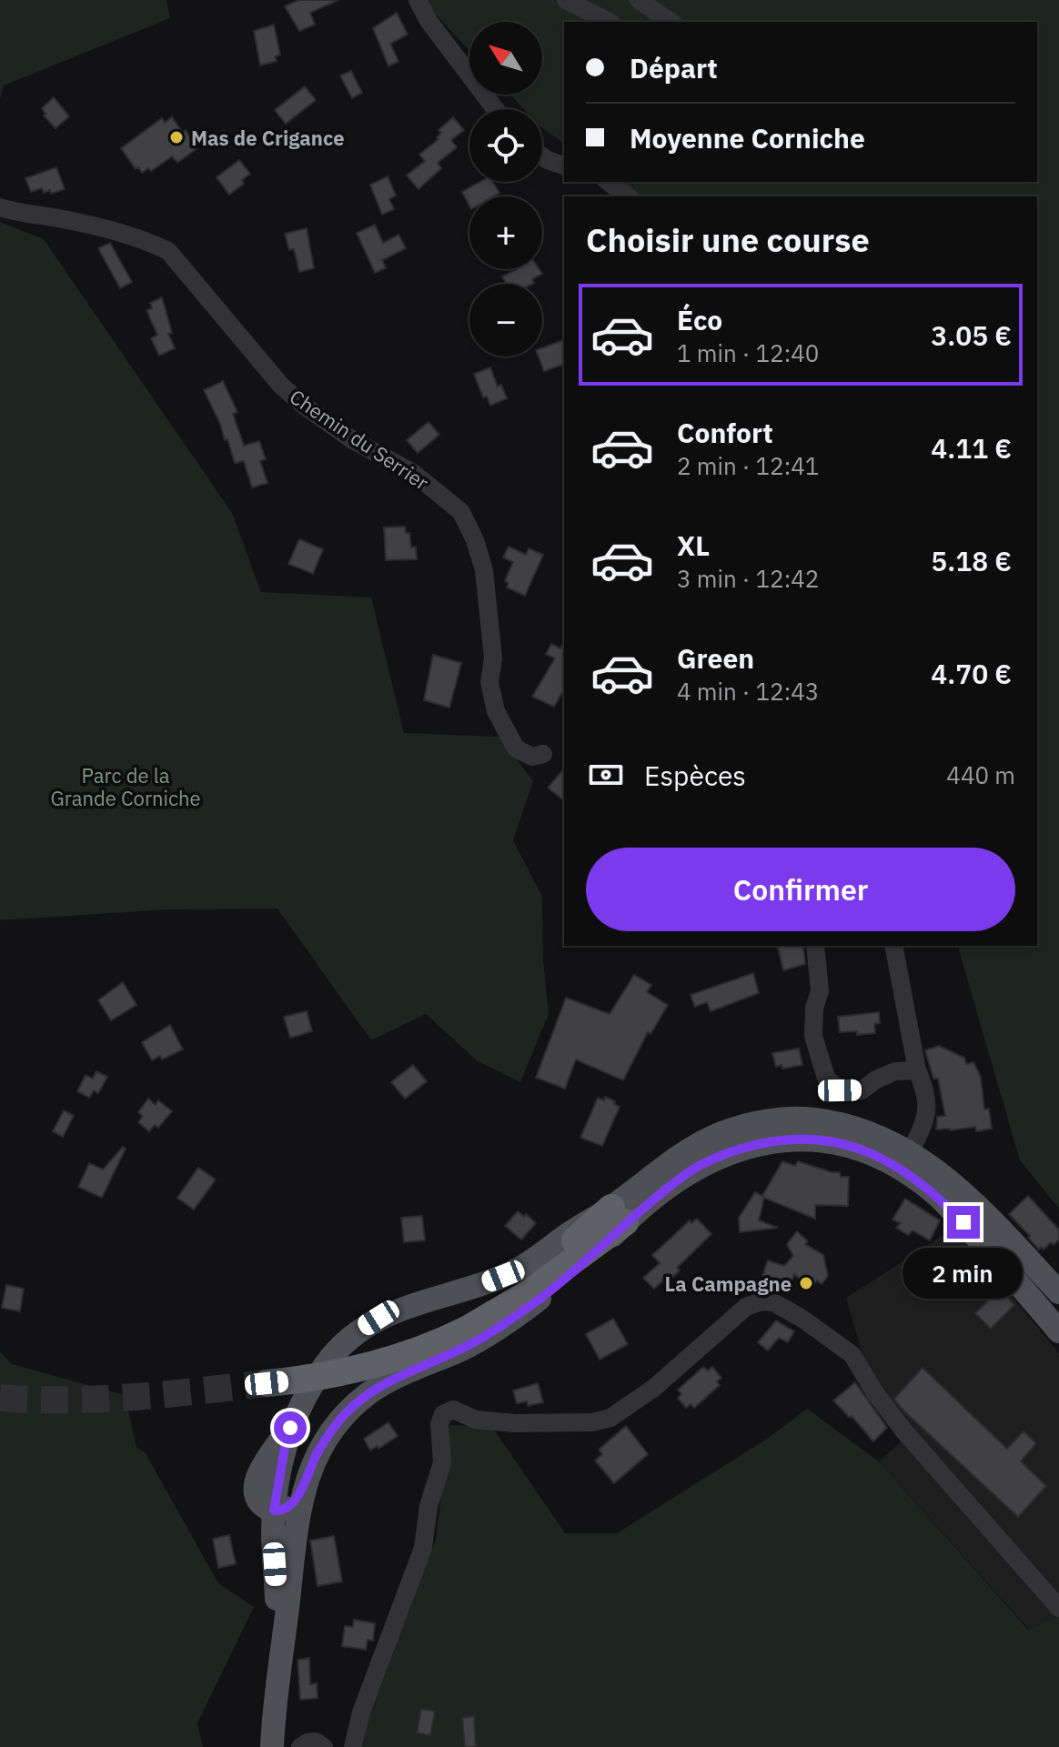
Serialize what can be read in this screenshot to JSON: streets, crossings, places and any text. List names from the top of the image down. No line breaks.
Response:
{"streets":{"street":["Chemin du Serrier"]},"parks":["Parc de la Grande Corniche"],"places":["Mas de Crigance","La Campagne"],"north":"top left","page":{"map_buttons":["+","−"],"banner":["Départ","Moyenne Corniche"],"heading":"Choisir une course","list":[{"name":"Éco","note":"1 min · 12:40","value":"3.05 €"},{"name":"Confort","note":"2 min · 12:41","value":"4.11 €"},{"name":"XL","note":"3 min · 12:42","value":"5.18 €"},{"name":"Green","note":"4 min · 12:43","value":"4.70 €"}],"pay":["Espèces","440 m"],"buttons":"Confirmer","bubble":"2 min"}}
